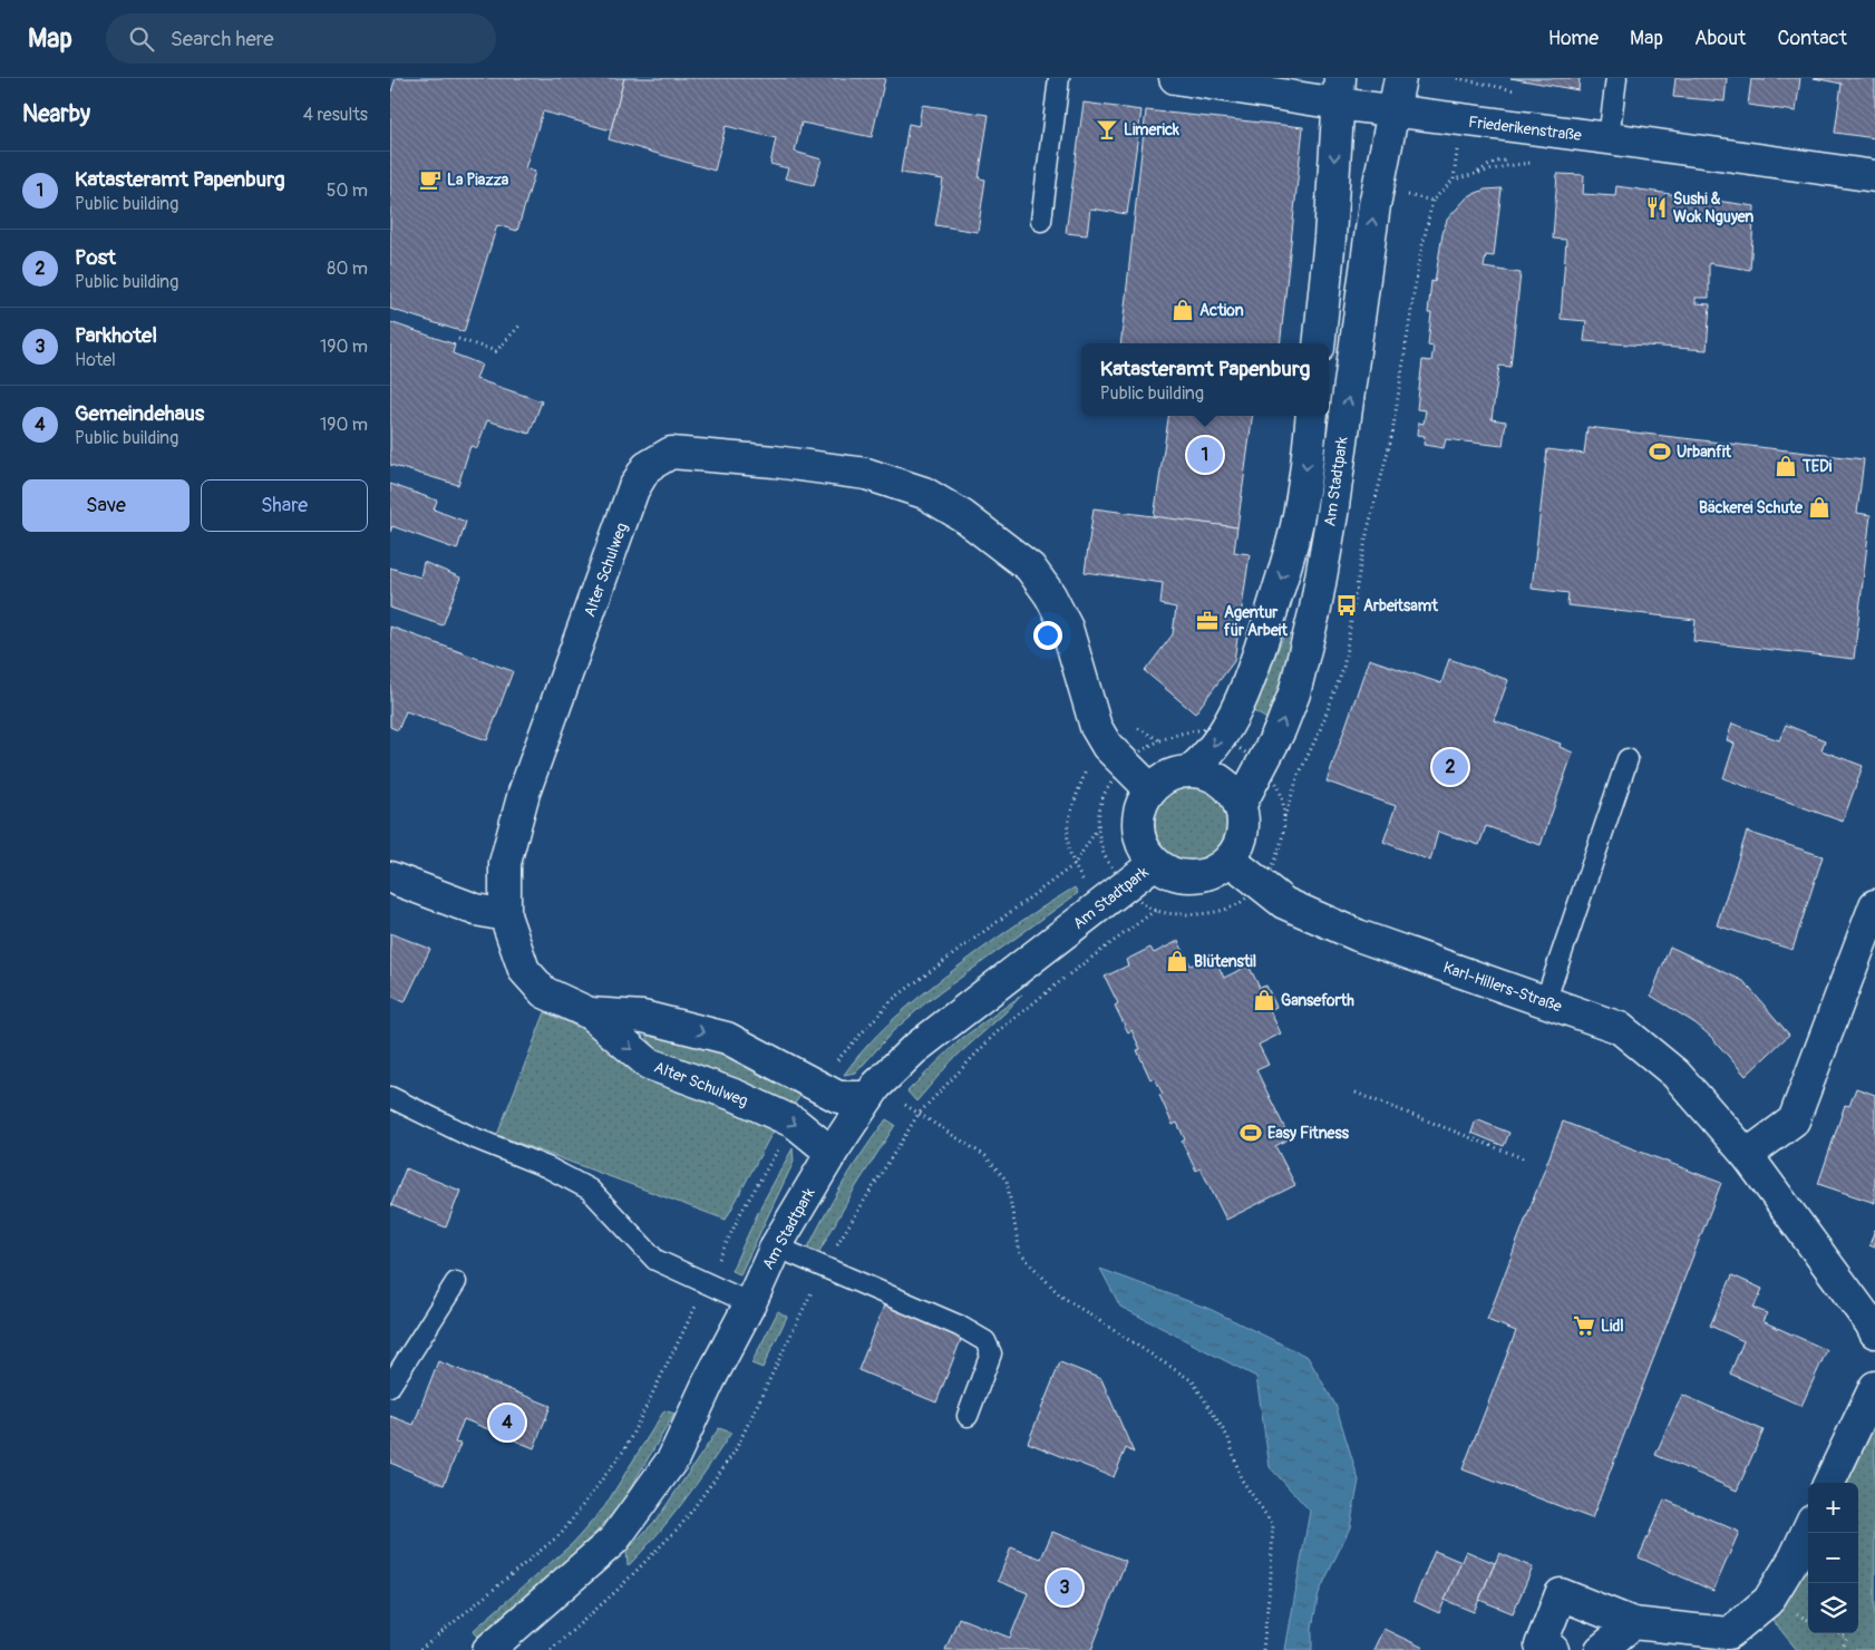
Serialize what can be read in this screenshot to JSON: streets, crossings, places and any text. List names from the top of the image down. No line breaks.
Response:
{"streets":{"street":["Friederikenstraße","Am Stadtpark","Alter Schulweg","Karl-Hillers-Straße"]},"crossings":[["Friederikenstraße","Am Stadtpark"],["Am Stadtpark","Alter Schulweg"],["Am Stadtpark","Karl-Hillers-Straße"],["Alter Schulweg","Karl-Hillers-Straße"]],"places":{"bar":["Limerick"],"cafe":["La Piazza"],"restaurant":["Sushi & Wok Nguyen"],"shop":["Action","TEDi","Bäckerei Schute","Blütenstil","Ganseforth"],"sports":["Urbanfit","Easy Fitness"],"bus stop":["Arbeitsamt"],"office":["Agentur für Arbeit"],"supermarket":["Lidl"]},"page":{"header":"Map","search":"Search here","nav":["Home","Map","About","Contact"],"heading":["Nearby","4 results"],"list":[{"mark":"1","name":"Katasteramt Papenburg","note":"Public building","value":"50 m"},{"mark":"2","name":"Post","note":"Public building","value":"80 m"},{"mark":"3","name":"Parkhotel","note":"Hotel","value":"190 m"},{"mark":"4","name":"Gemeindehaus","note":"Public building","value":"190 m"}],"popup":["Katasteramt Papenburg","Public building"],"pins":["1","2","4","3"],"buttons":["Save","Share"],"map_buttons":["+","−"]}}
